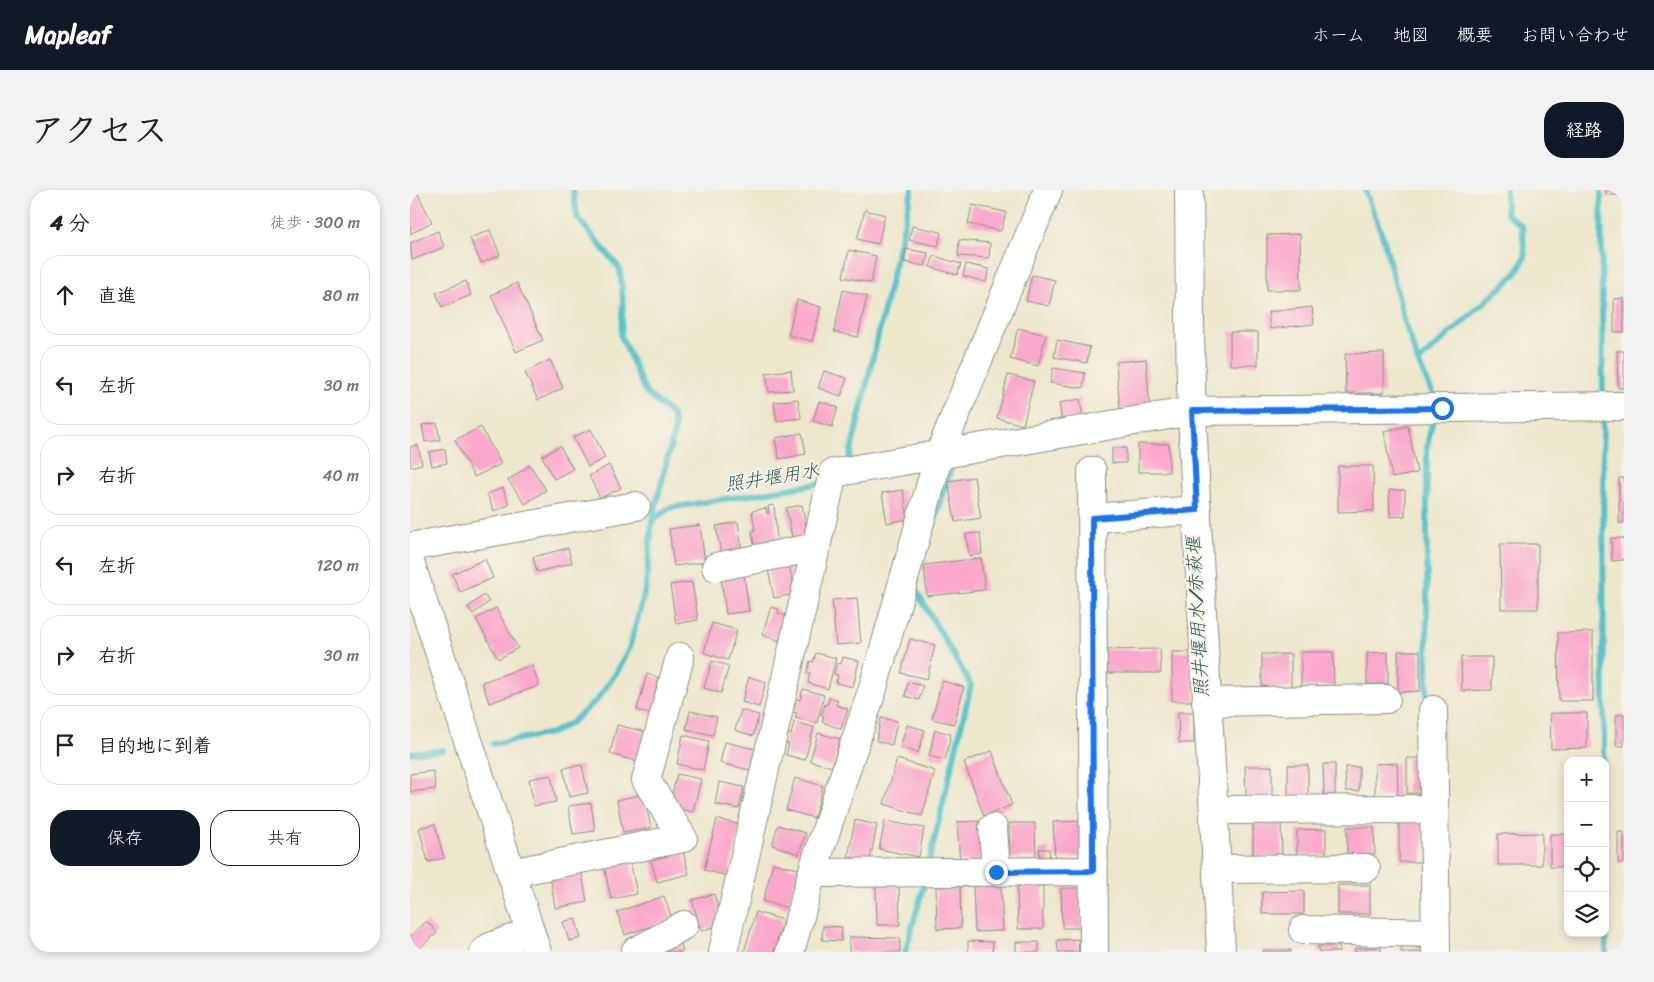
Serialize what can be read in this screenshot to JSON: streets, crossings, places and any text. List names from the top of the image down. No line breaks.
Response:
{"water":["照井堰用水","照井堰用水/赤萩堰"],"page":{"header":"Mapleaf","nav":["ホーム","地図","概要","お問い合わせ"],"title":"アクセス","buttons":["経路",["保存","共有"]],"heading":["4 分","徒歩 · 300 m"],"list":[["直進","80 m"],["左折","30 m"],["右折","40 m"],["左折","120 m"],["右折","30 m"],"目的地に到着"],"map_buttons":["+","−"]}}
